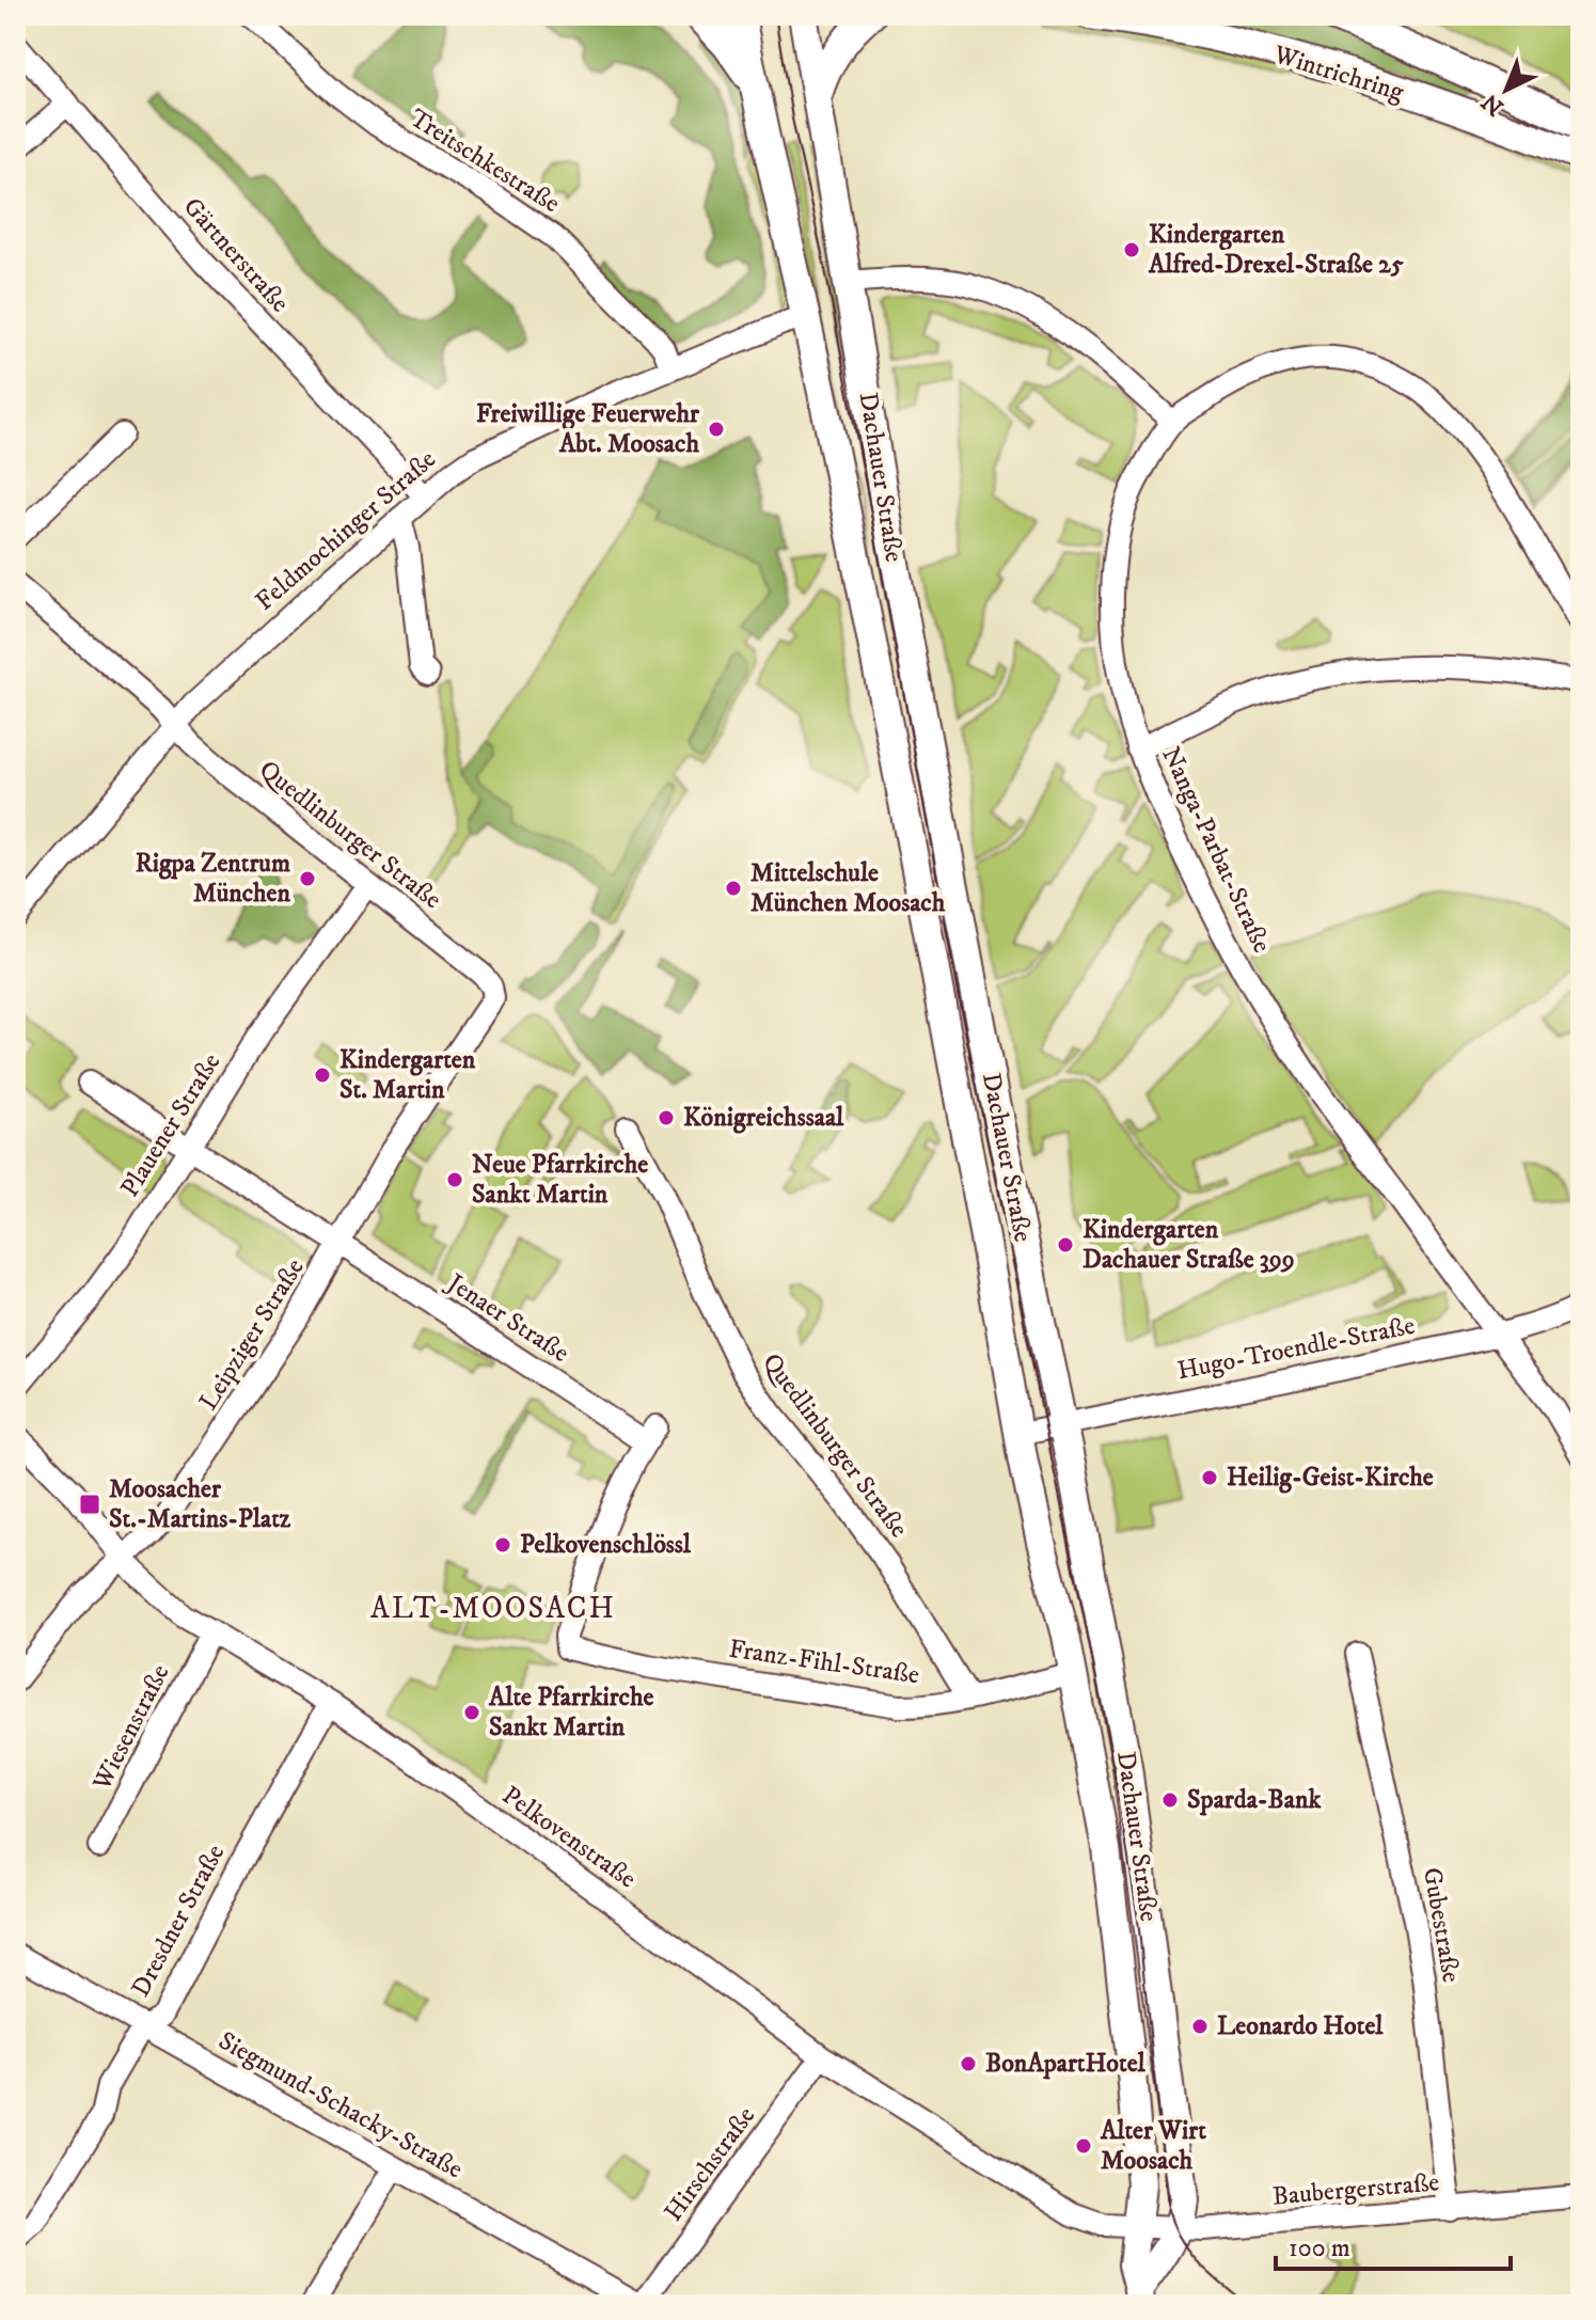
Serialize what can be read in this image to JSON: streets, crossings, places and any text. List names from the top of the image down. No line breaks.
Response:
{"streets":{"main road":["Wintrichring","Dachauer Straße"],"street":["Treitschkestraße","Gärtnerstraße","Feldmochinger Straße","Quedlinburger Straße","Nanga-Parbat-Straße","Plauener Straße","Jenaer Straße","Leipziger Straße","Hugo-Troendle-Straße","Franz-Fihl-Straße","Wiesenstraße","Pelkovenstraße","Dresdner Straße","Gubestraße","Siegmund-Schacky-Straße","Hirschstraße","Baubergerstraße"]},"crossings":[["Treitschkestraße","Feldmochinger Straße"],["Gärtnerstraße","Feldmochinger Straße"],["Dachauer Straße","Feldmochinger Straße"],["Dachauer Straße","Hugo-Troendle-Straße"],["Dachauer Straße","Franz-Fihl-Straße"],["Dachauer Straße","Pelkovenstraße"],["Dachauer Straße","Baubergerstraße"],["Feldmochinger Straße","Quedlinburger Straße"],["Quedlinburger Straße","Plauener Straße"],["Quedlinburger Straße","Leipziger Straße"],["Quedlinburger Straße","Franz-Fihl-Straße"],["Nanga-Parbat-Straße","Hugo-Troendle-Straße"],["Plauener Straße","Jenaer Straße"],["Jenaer Straße","Leipziger Straße"],["Jenaer Straße","Franz-Fihl-Straße"],["Leipziger Straße","Pelkovenstraße"],["Wiesenstraße","Pelkovenstraße"],["Pelkovenstraße","Dresdner Straße"],["Pelkovenstraße","Hirschstraße"],["Pelkovenstraße","Baubergerstraße"],["Dresdner Straße","Siegmund-Schacky-Straße"],["Gubestraße","Baubergerstraße"],["Siegmund-Schacky-Straße","Hirschstraße"]],"districts":["ALT-MOOSACH"],"places":{"other":["Kindergarten Alfred-Drexel-Straße 25","Freiwillige Feuerwehr Abt. Moosach","Rigpa Zentrum München","Mittelschule München Moosach","Kindergarten St. Martin","Königreichssaal","Neue Pfarrkirche Sankt Martin","Kindergarten Dachauer Straße 399","Heilig-Geist-Kirche","Pelkovenschlössl","Alte Pfarrkirche Sankt Martin","Sparda-Bank","Leonardo Hotel","BonApartHotel","Alter Wirt Moosach"],"transit":["Moosacher St.-Martins-Platz"]},"scale_bar":"100 m","north":"bottom left"}
